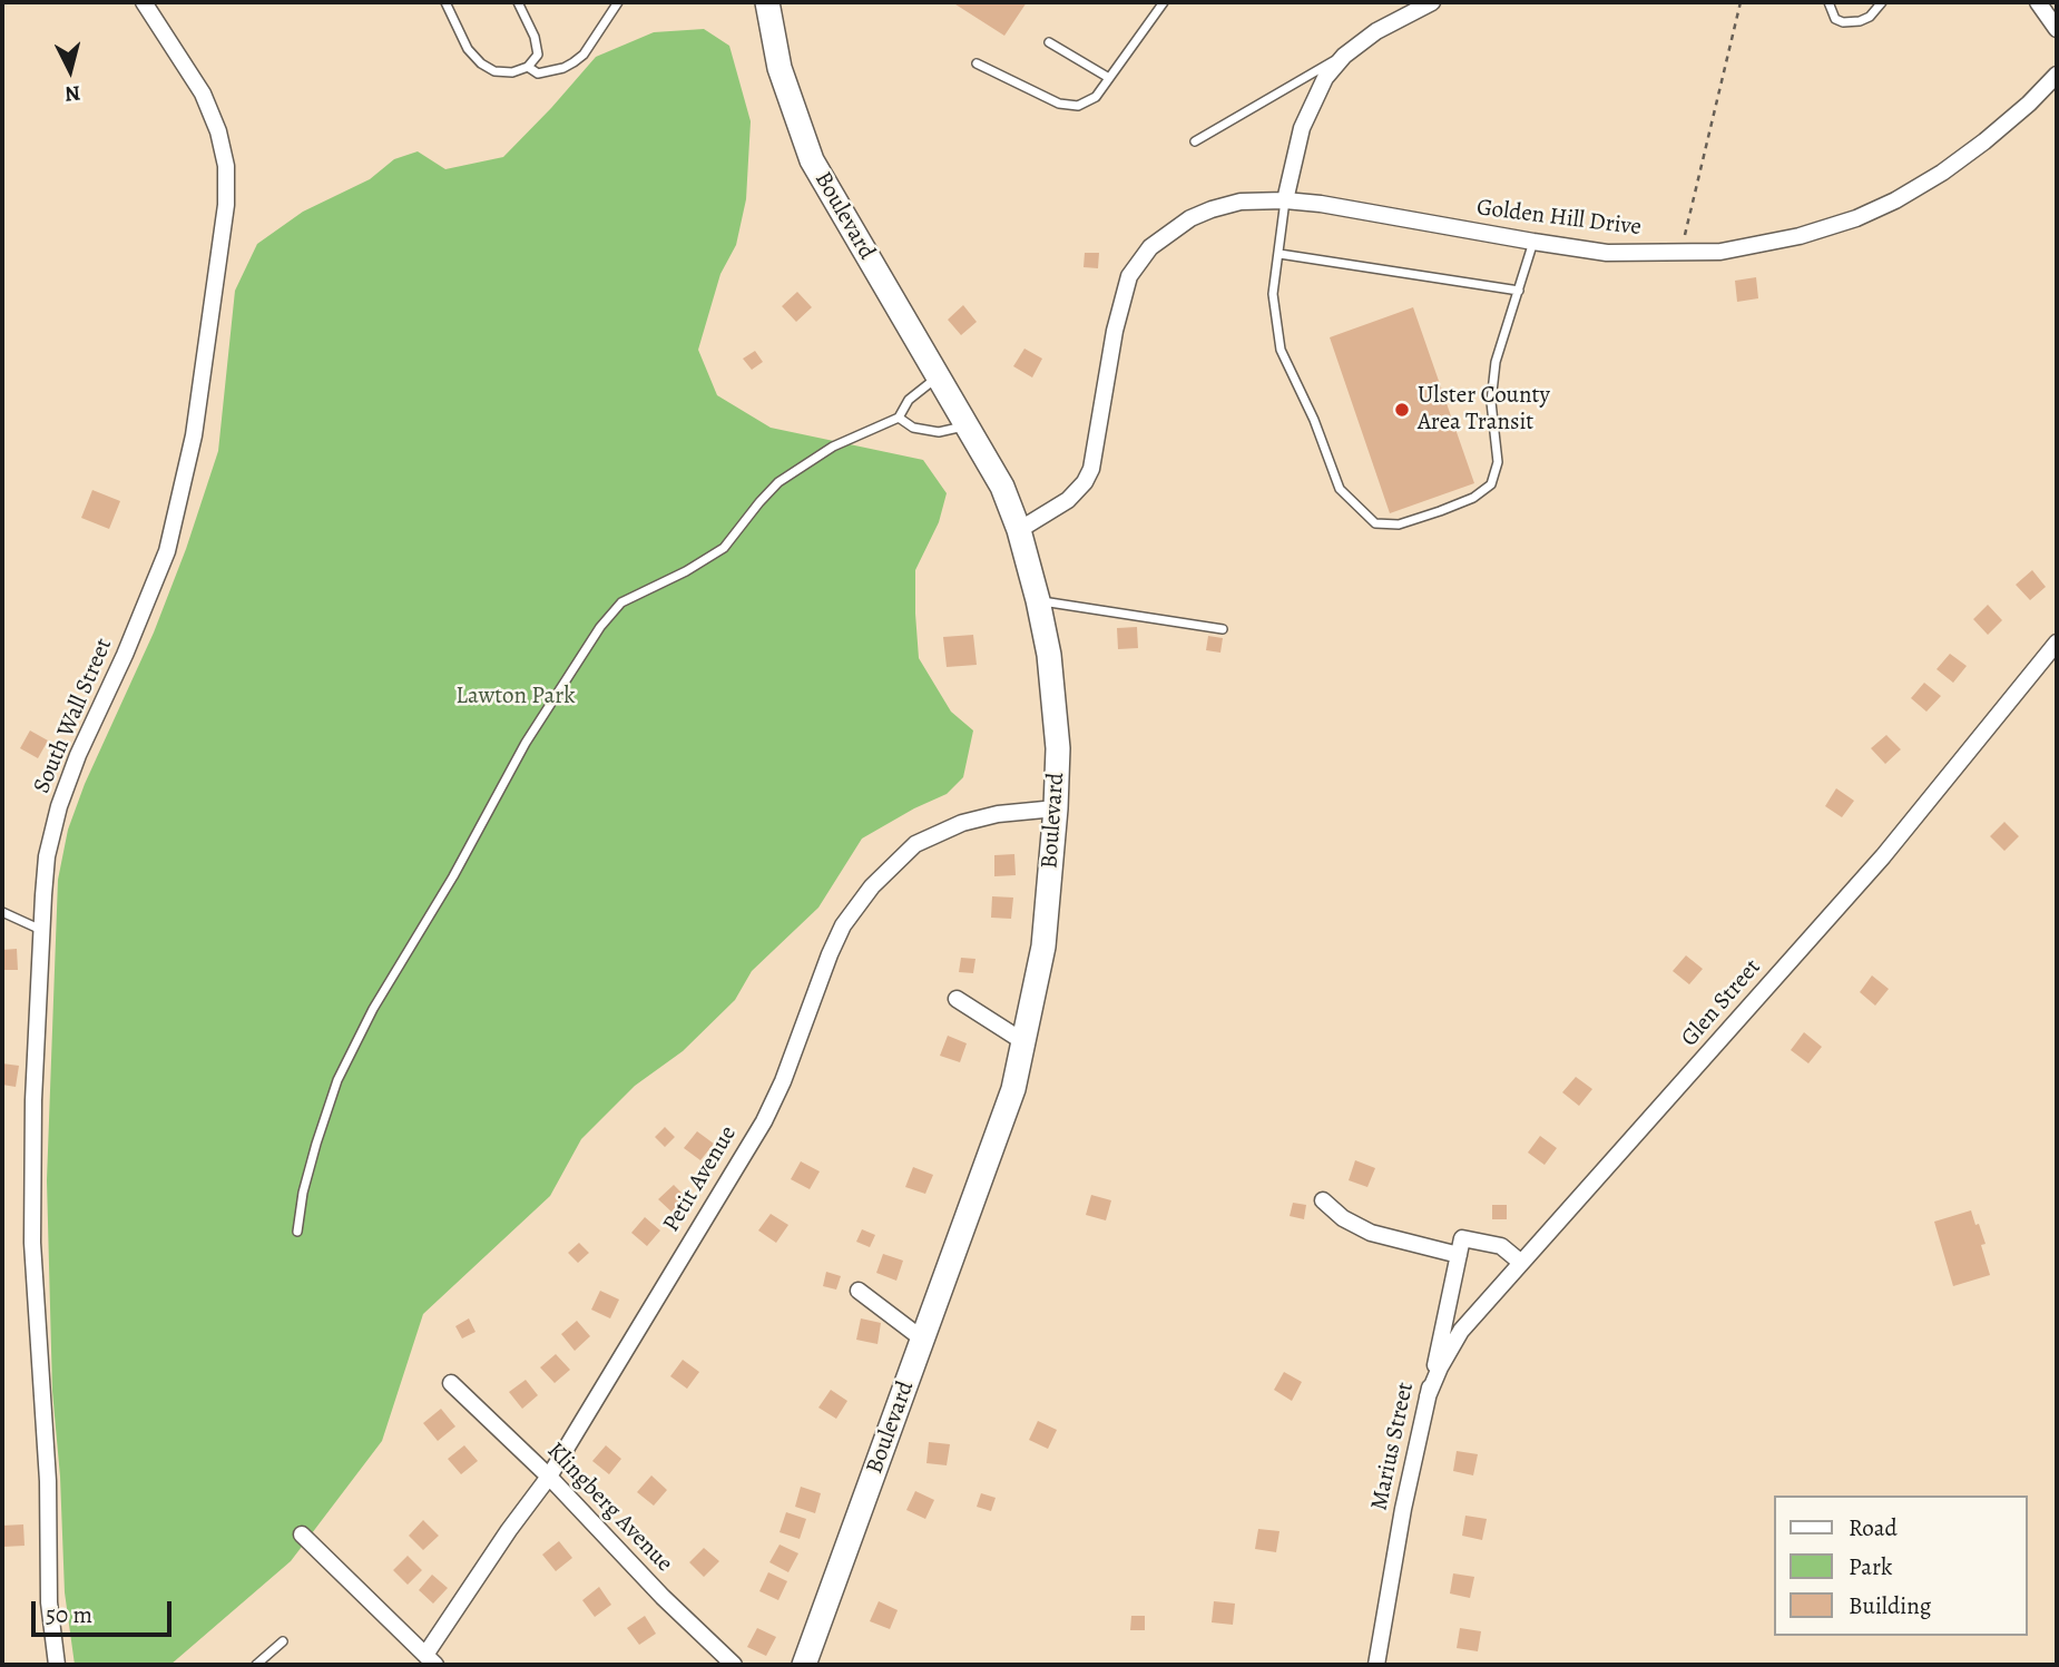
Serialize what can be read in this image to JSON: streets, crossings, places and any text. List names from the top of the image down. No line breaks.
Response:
{"streets":{"main road":["Boulevard"],"street":["Golden Hill Drive","South Wall Street","Glen Street","Petit Avenue","Marius Street","Klingberg Avenue"]},"crossings":[["Boulevard","Golden Hill Drive"],["Boulevard","Petit Avenue"],["Glen Street","Marius Street"],["Petit Avenue","Klingberg Avenue"]],"parks":["Lawton Park"],"places":["Ulster County Area Transit"],"legend":["Road","Park","Building"],"scale_bar":"50 m","north":"bottom"}
